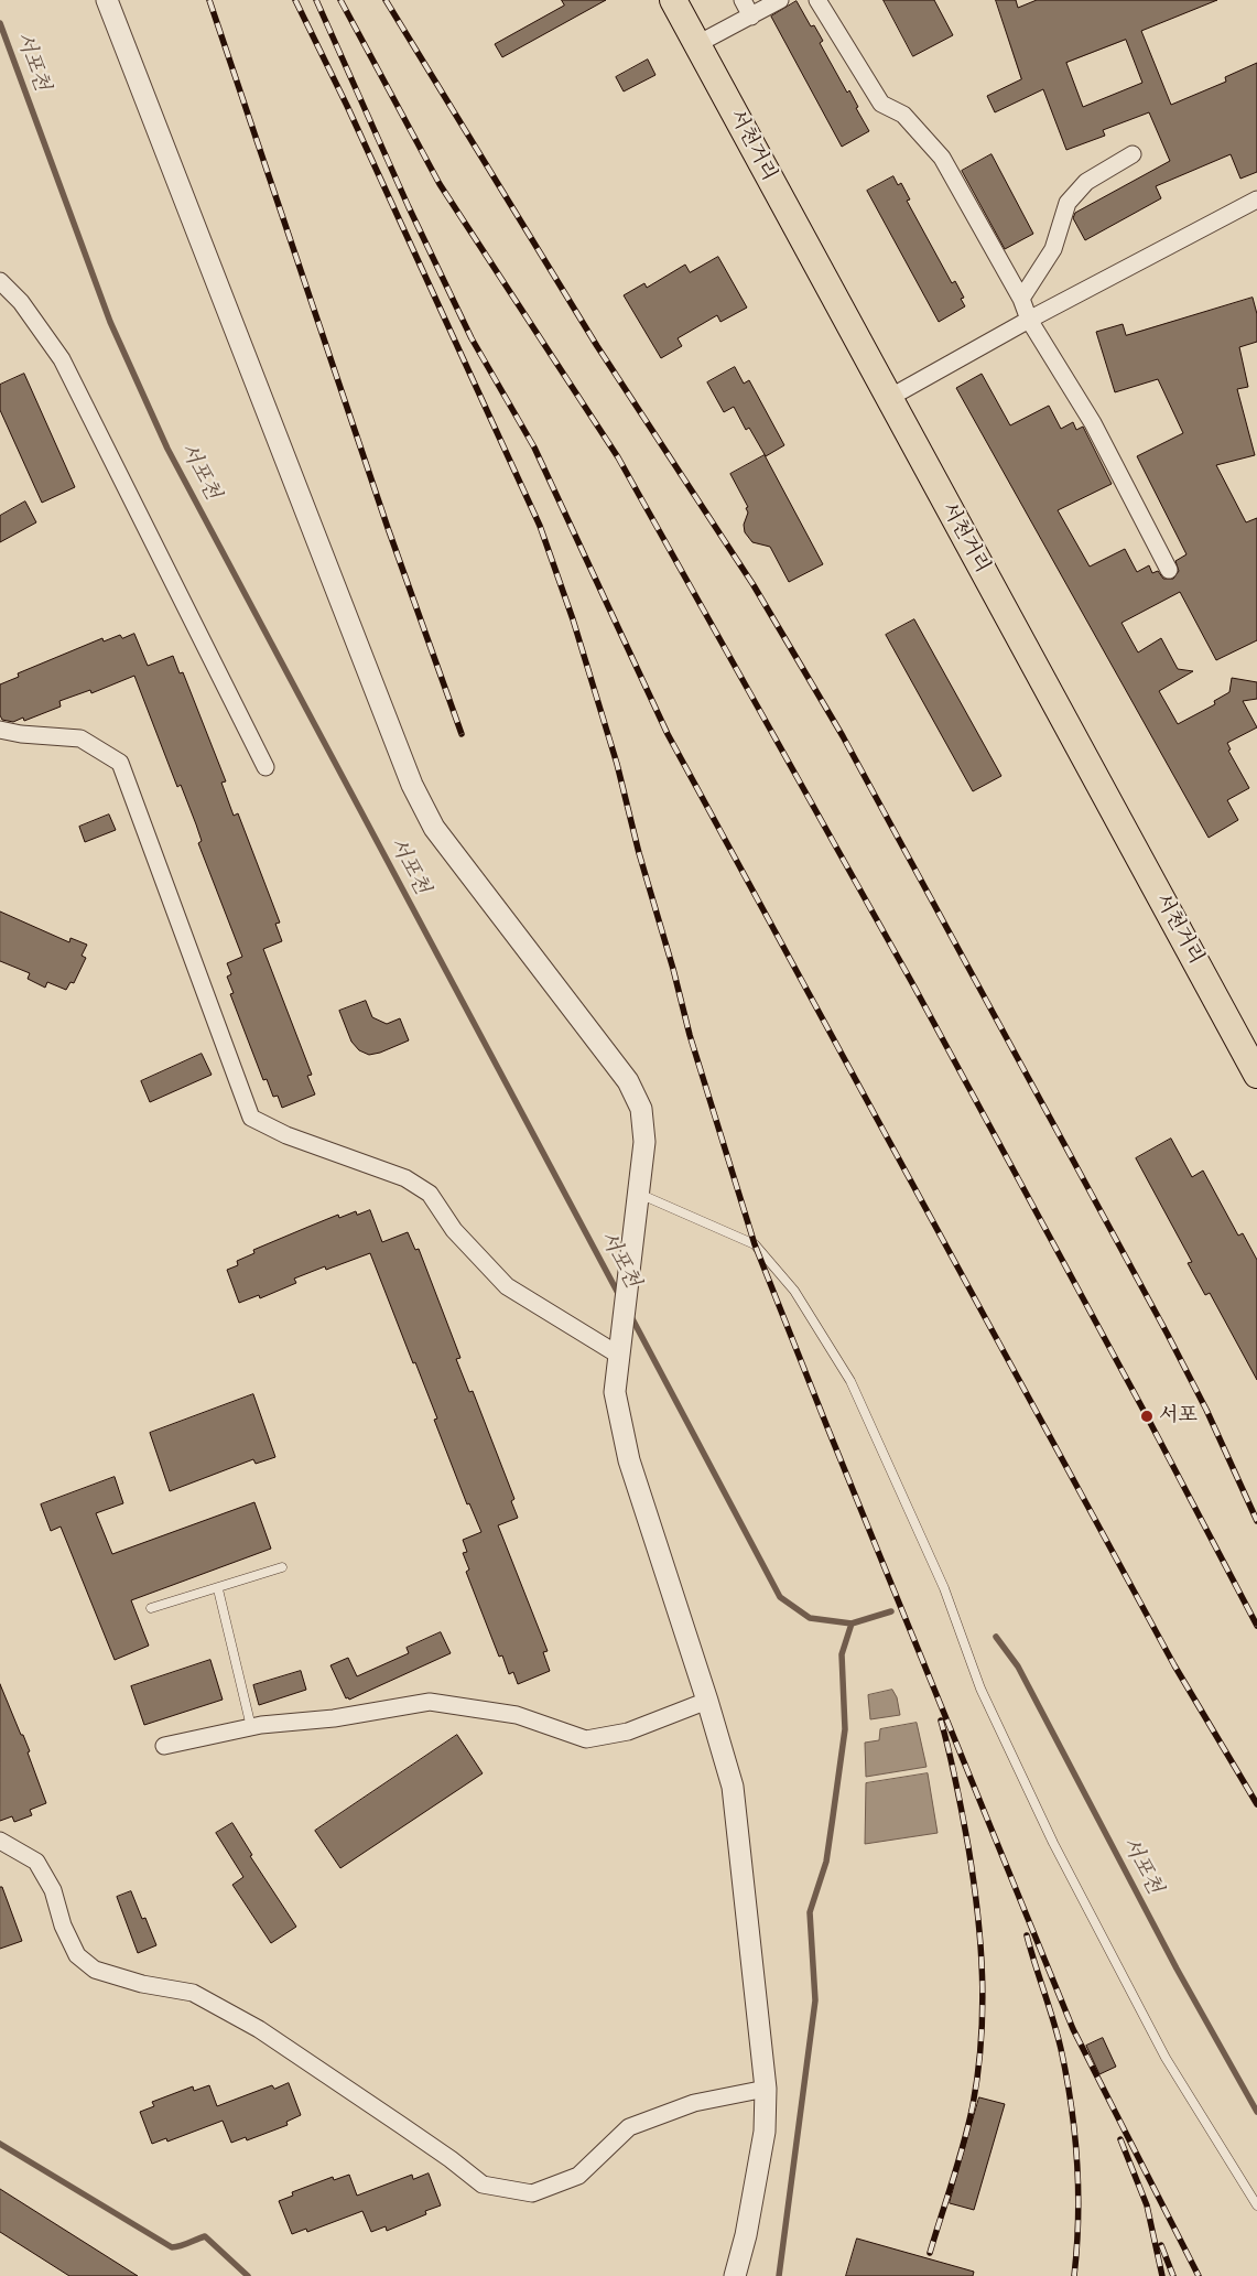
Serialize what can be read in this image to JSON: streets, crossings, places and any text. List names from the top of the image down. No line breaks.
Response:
{"streets":{"main road":["서천거리"]},"water":["서포천"],"places":["서포"]}
